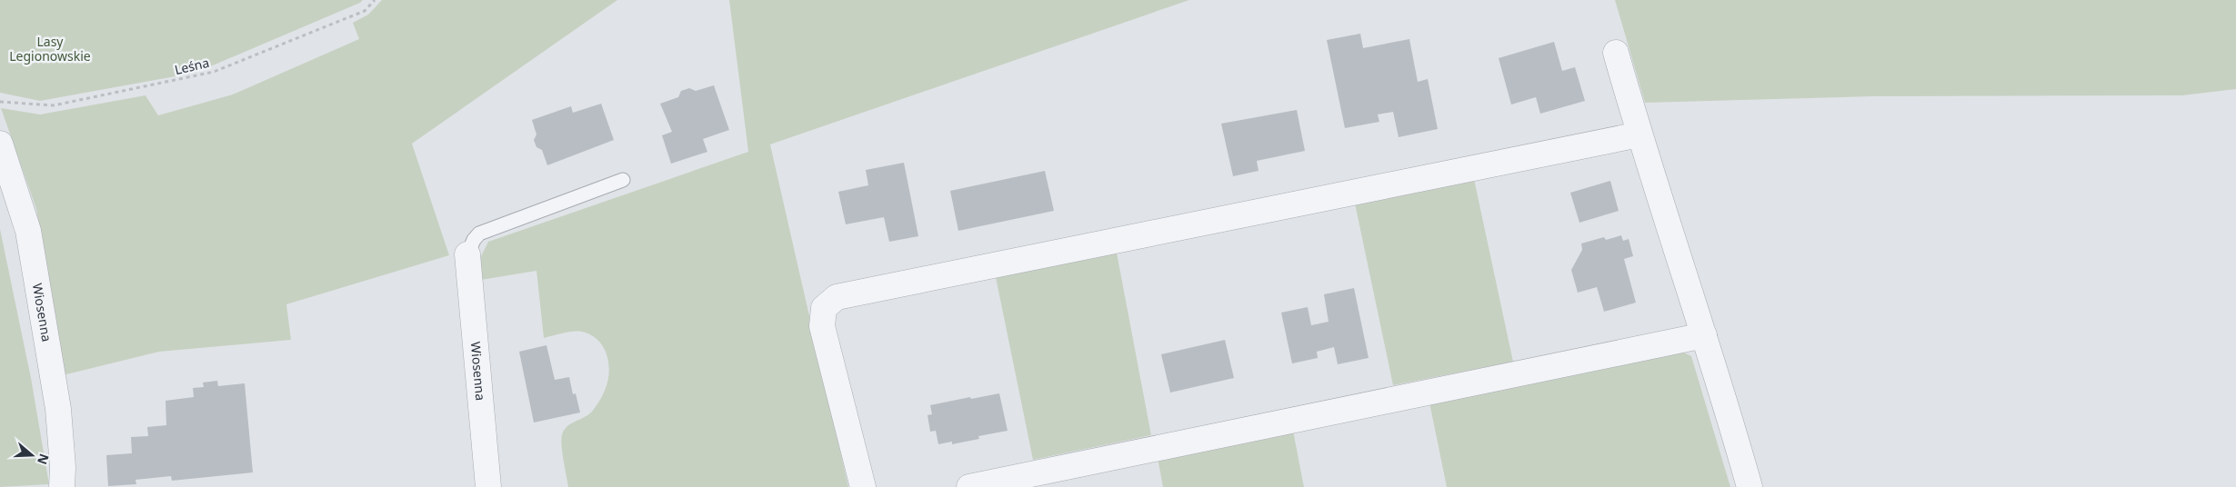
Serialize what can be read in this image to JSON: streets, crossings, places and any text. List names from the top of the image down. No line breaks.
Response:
{"streets":{"street":["Wiosenna"],"path":["Leśna"]},"parks":["Lasy Legionowskie"],"north":"right"}
